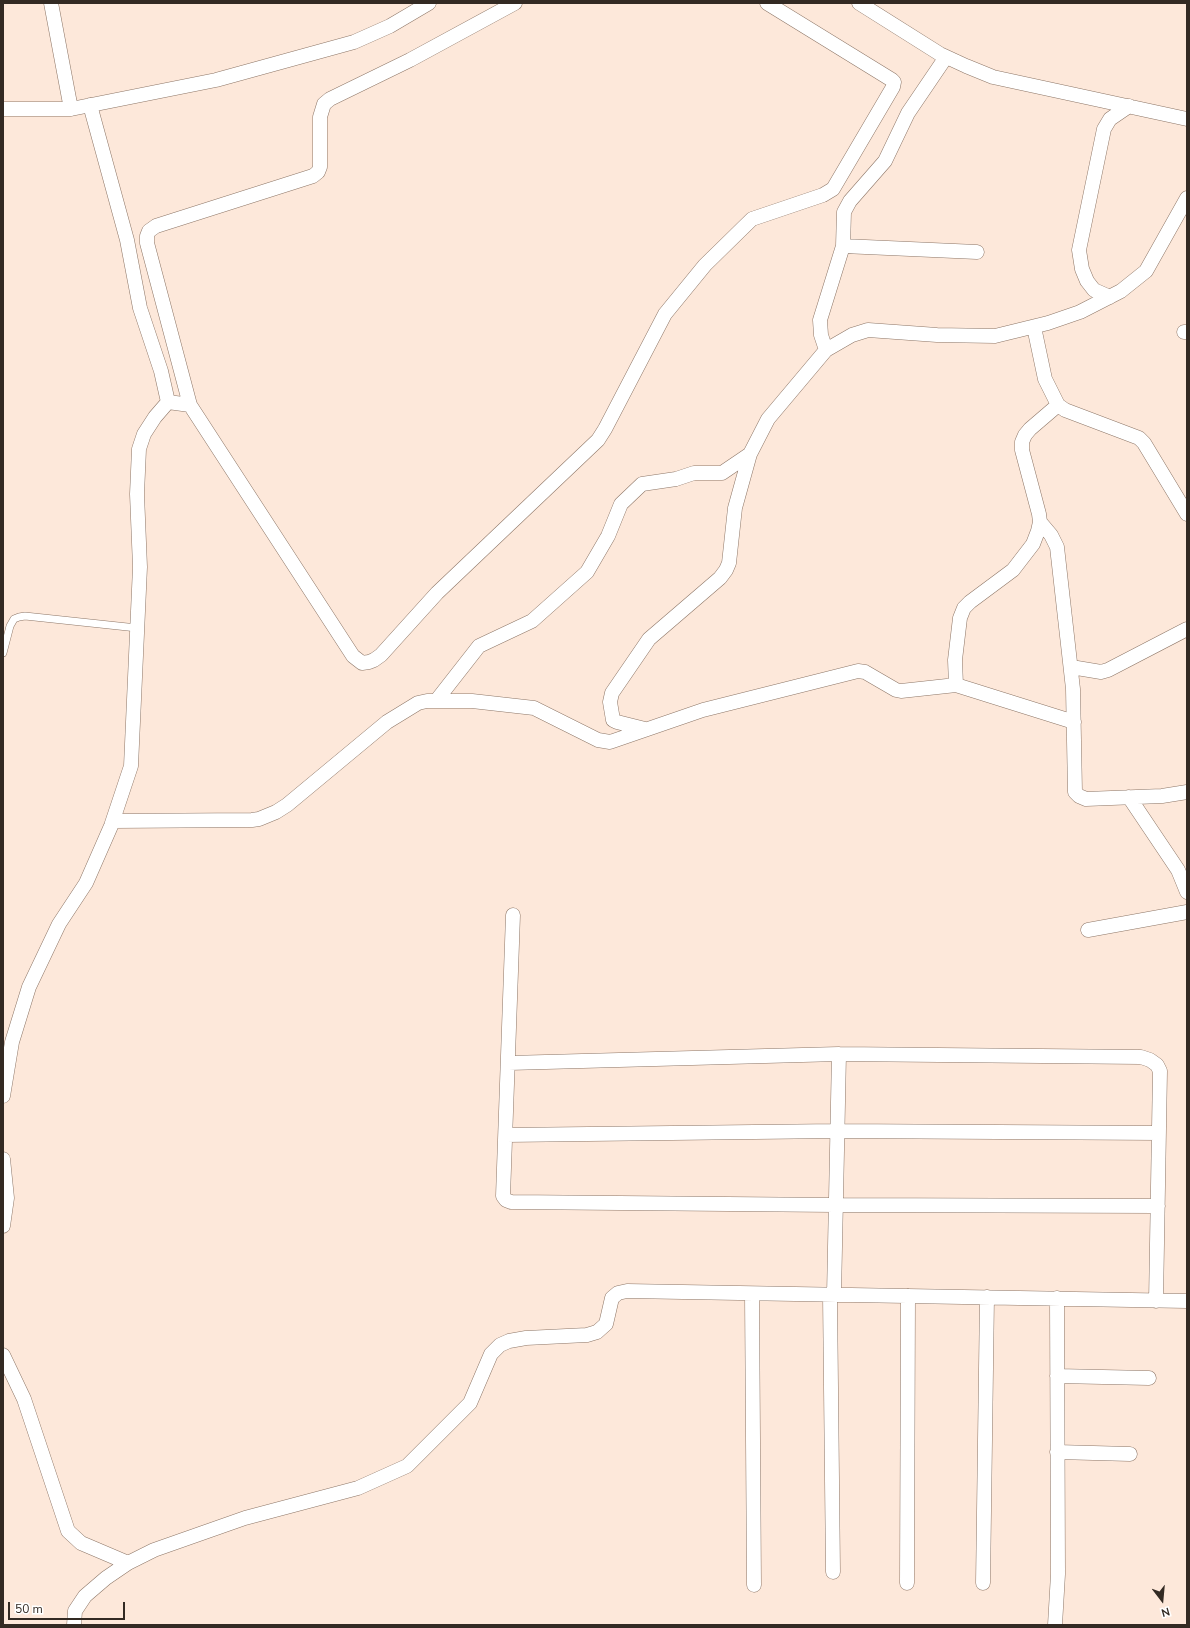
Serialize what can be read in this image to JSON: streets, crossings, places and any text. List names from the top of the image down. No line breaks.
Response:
{"scale_bar":"50 m","north":"bottom"}
